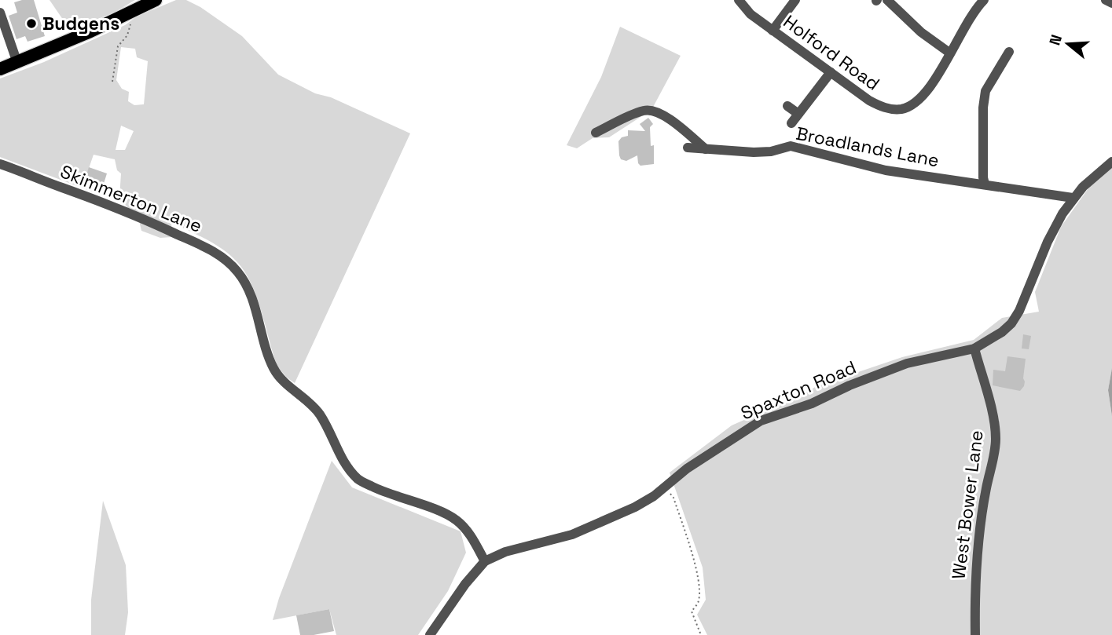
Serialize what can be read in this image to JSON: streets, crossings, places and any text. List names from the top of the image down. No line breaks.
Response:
{"streets":{"street":["Holford Road","Broadlands Lane","Skimmerton Lane","Spaxton Road","West Bower Lane"]},"crossings":[["Broadlands Lane","Spaxton Road"],["Skimmerton Lane","Spaxton Road"],["Spaxton Road","West Bower Lane"]],"places":["Budgens"],"north":"left"}
